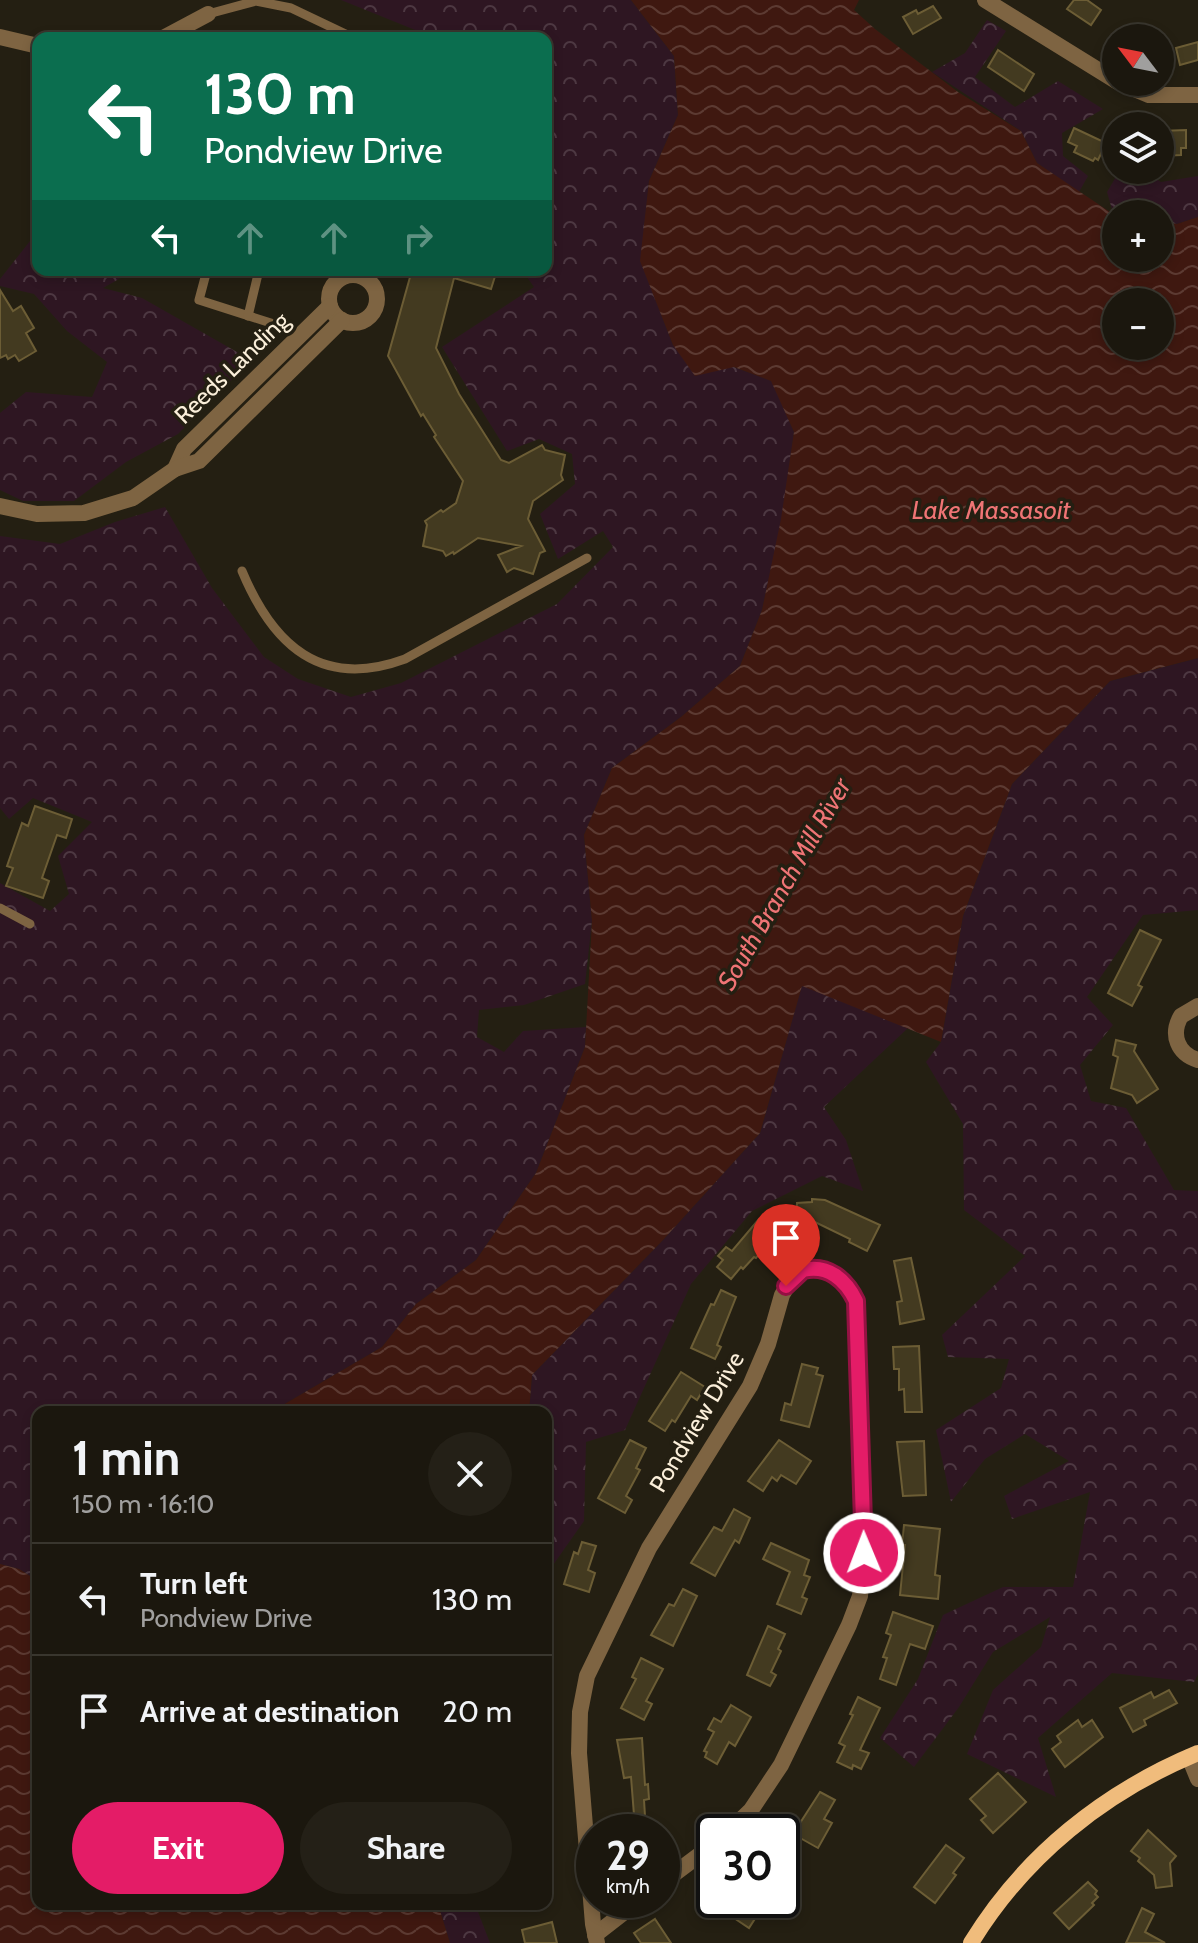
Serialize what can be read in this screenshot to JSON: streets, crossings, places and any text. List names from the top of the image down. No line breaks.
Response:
{"streets":{"street":["Reeds Landing","Pondview Drive"]},"water":["Lake Massasoit","South Branch Mill River"],"north":"top left","page":{"map_buttons":["+","−"],"turn":["130 m","Pondview Drive"],"heading":["1 min","150 m · 16:10"],"list":[{"name":"Turn left","note":"Pondview Drive","value":"130 m"},{"name":"Arrive at destination","value":"20 m"}],"buttons":["Exit","Share"],"speed":"29 km/h","limit":"30"}}
